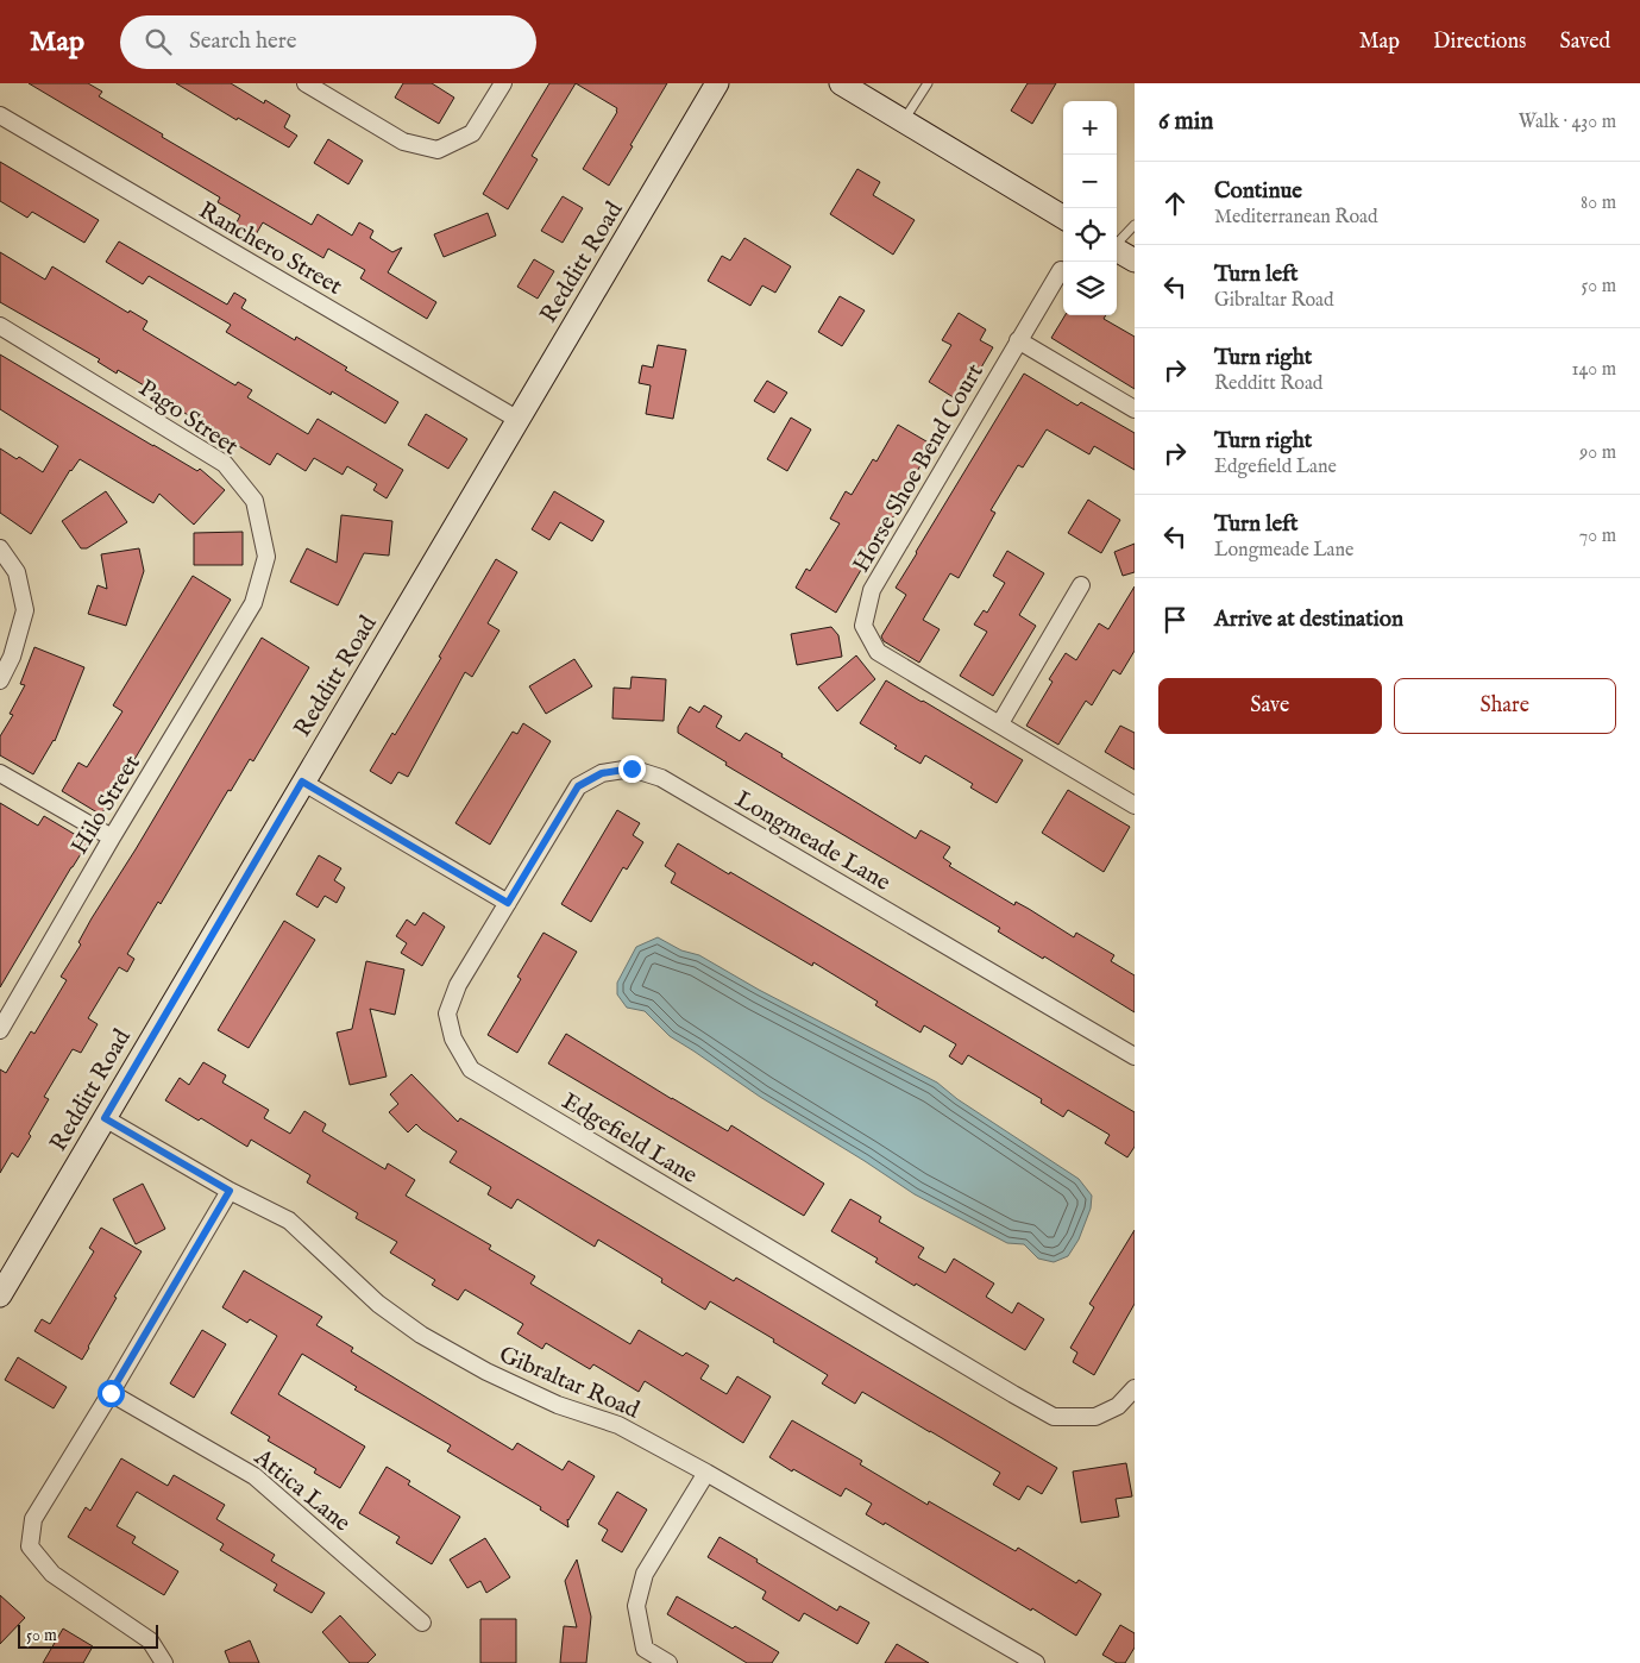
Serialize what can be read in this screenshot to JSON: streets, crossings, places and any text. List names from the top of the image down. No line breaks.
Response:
{"streets":{"street":["Ranchero Street","Redditt Road","Pago Street","Horse Shoe Bend Court","Hilo Street","Longmeade Lane","Edgefield Lane","Gibraltar Road","Attica Lane"]},"crossings":[["Ranchero Street","Redditt Road"],["Redditt Road","Gibraltar Road"],["Pago Street","Hilo Street"],["Longmeade Lane","Edgefield Lane"]],"scale_bar":"50 m","page":{"header":"Map","search":"Search here","nav":["Map","Directions","Saved"],"heading":["6 min","Walk · 430 m"],"map_buttons":["+","−"],"list":[["Continue","Mediterranean Road","80 m"],["Turn left","Gibraltar Road","50 m"],["Turn right","Redditt Road","140 m"],["Turn right","Edgefield Lane","90 m"],["Turn left","Longmeade Lane","70 m"],"Arrive at destination"],"buttons":["Save","Share"],"scale":"50 m"}}
